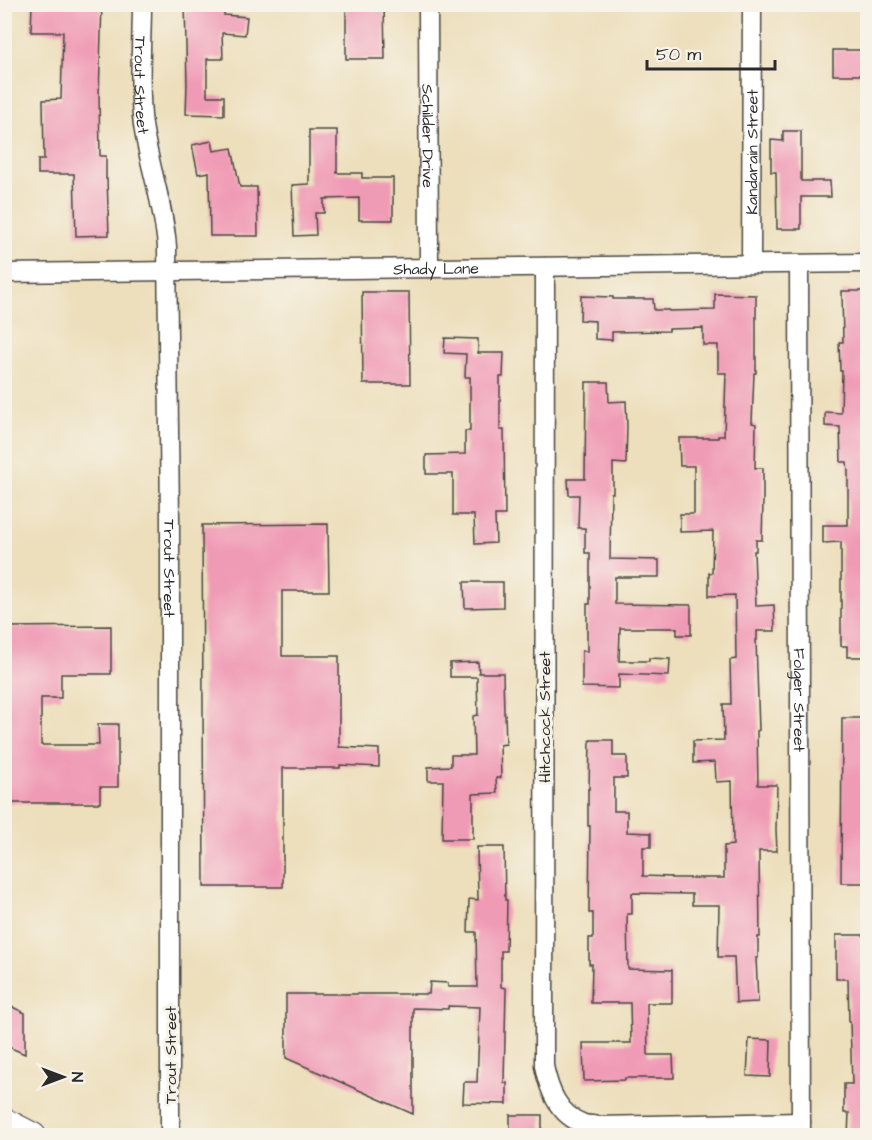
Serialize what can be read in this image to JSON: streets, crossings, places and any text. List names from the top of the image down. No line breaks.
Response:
{"streets":{"street":["Trout Street","Schilder Drive","Kandarain Street","Shady Lane","Folger Street","Hitchcock Street"]},"crossings":[["Trout Street","Shady Lane"],["Schilder Drive","Shady Lane"],["Kandarain Street","Shady Lane"],["Shady Lane","Folger Street"],["Shady Lane","Hitchcock Street"],["Folger Street","Hitchcock Street"]],"scale_bar":"50 m","north":"right"}
